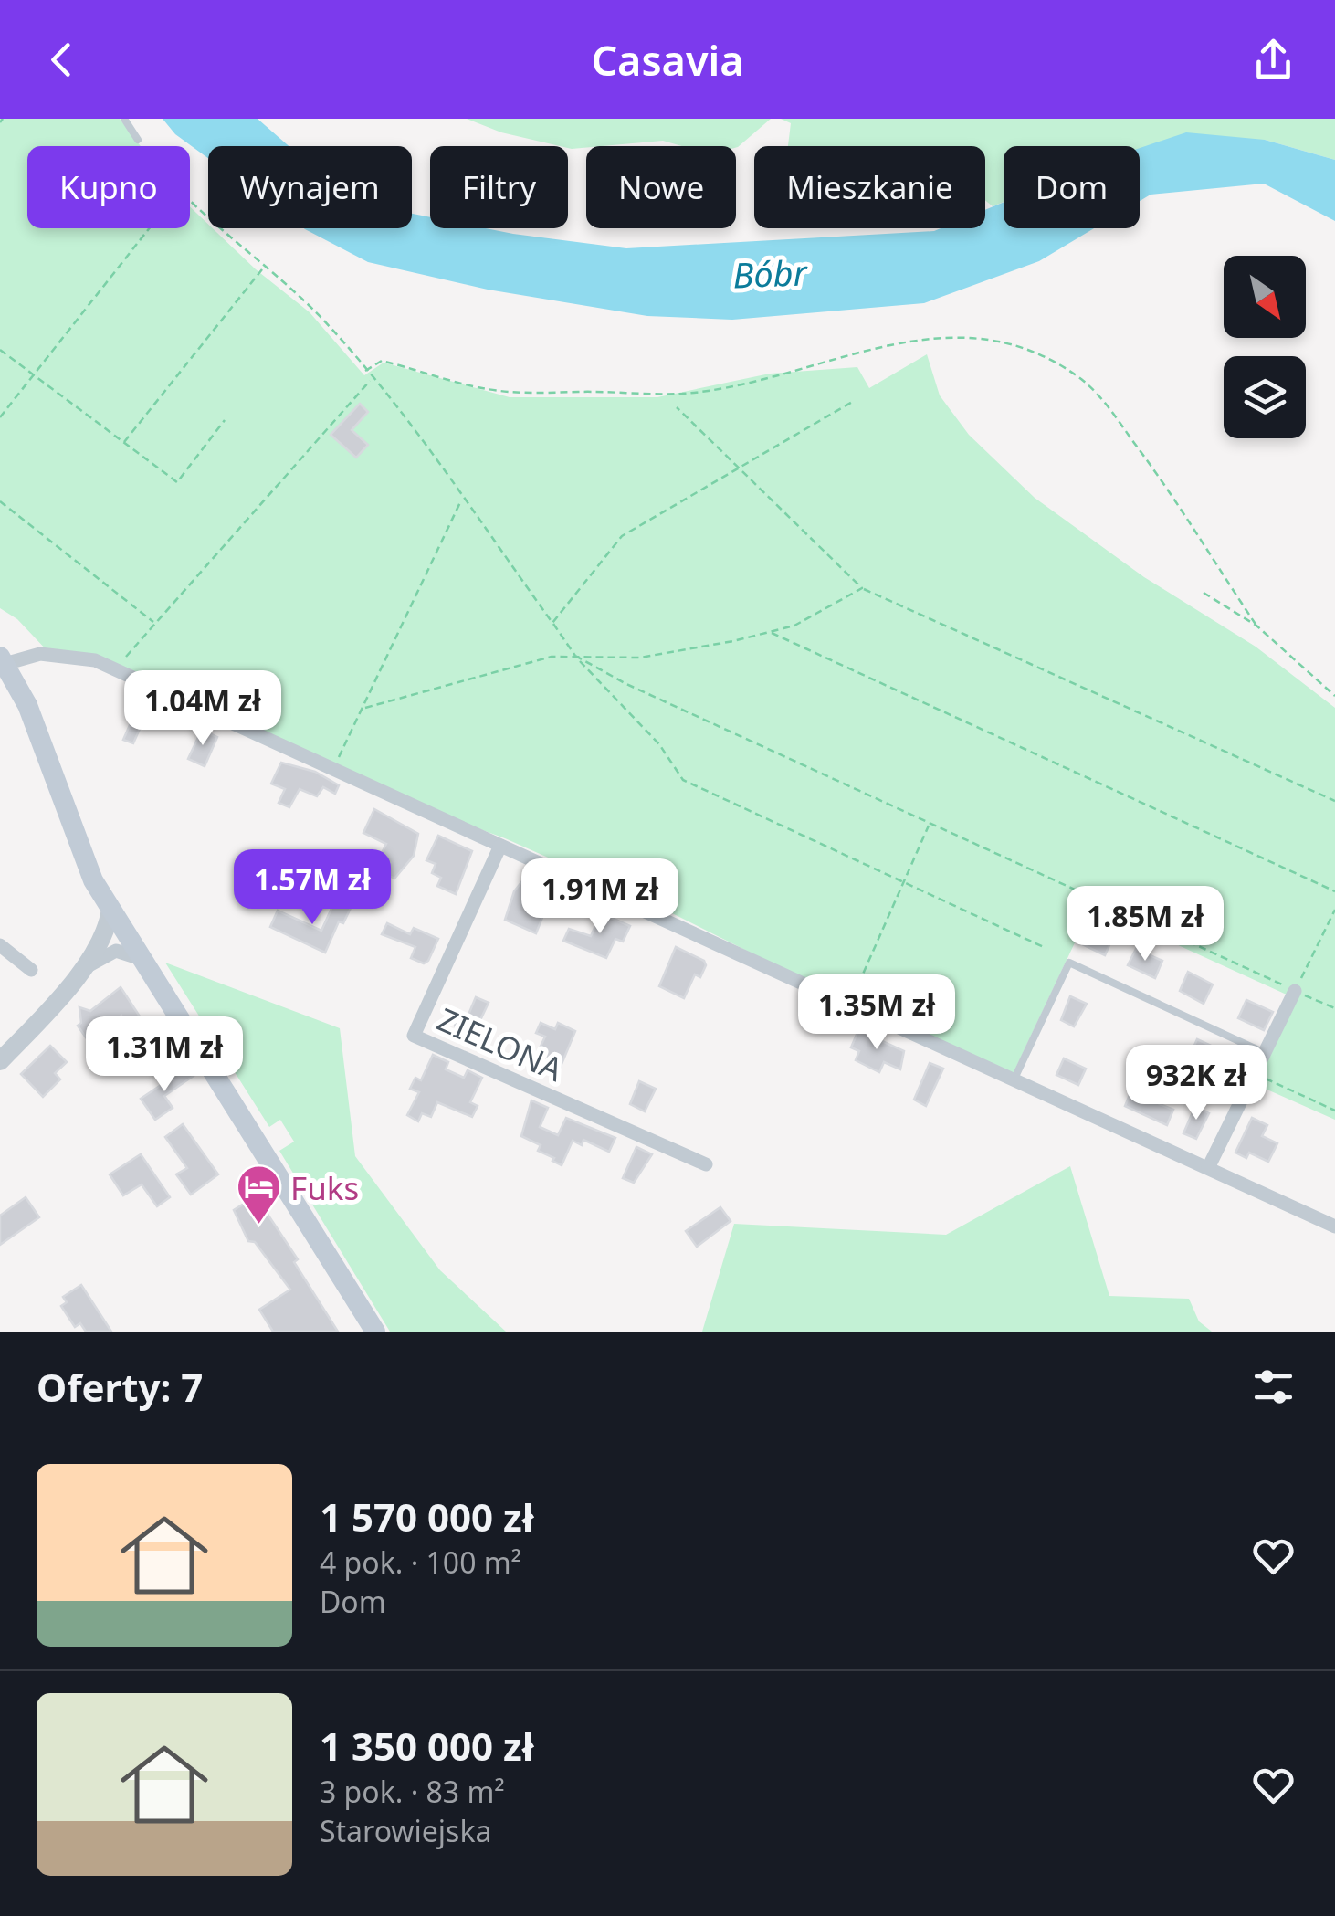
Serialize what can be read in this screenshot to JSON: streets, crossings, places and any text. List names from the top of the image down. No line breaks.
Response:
{"streets":{"street":["ZIELONA"]},"water":["Bóbr"],"places":{"hotel":["Fuks"]},"north":"bottom right","page":{"header":"Casavia","chip":["Kupno","Wynajem","Filtry","Nowe","Mieszkanie","Dom"],"price":["1.04M zł","1.57M zł","1.91M zł","1.85M zł","1.35M zł","1.31M zł","932K zł"],"heading":"Oferty: 7","list":[{"name":"1 570 000 zł","note":"4 pok. · 100 m² · Dom"},{"name":"1 350 000 zł","note":"3 pok. · 83 m² · Starowiejska"}]}}
